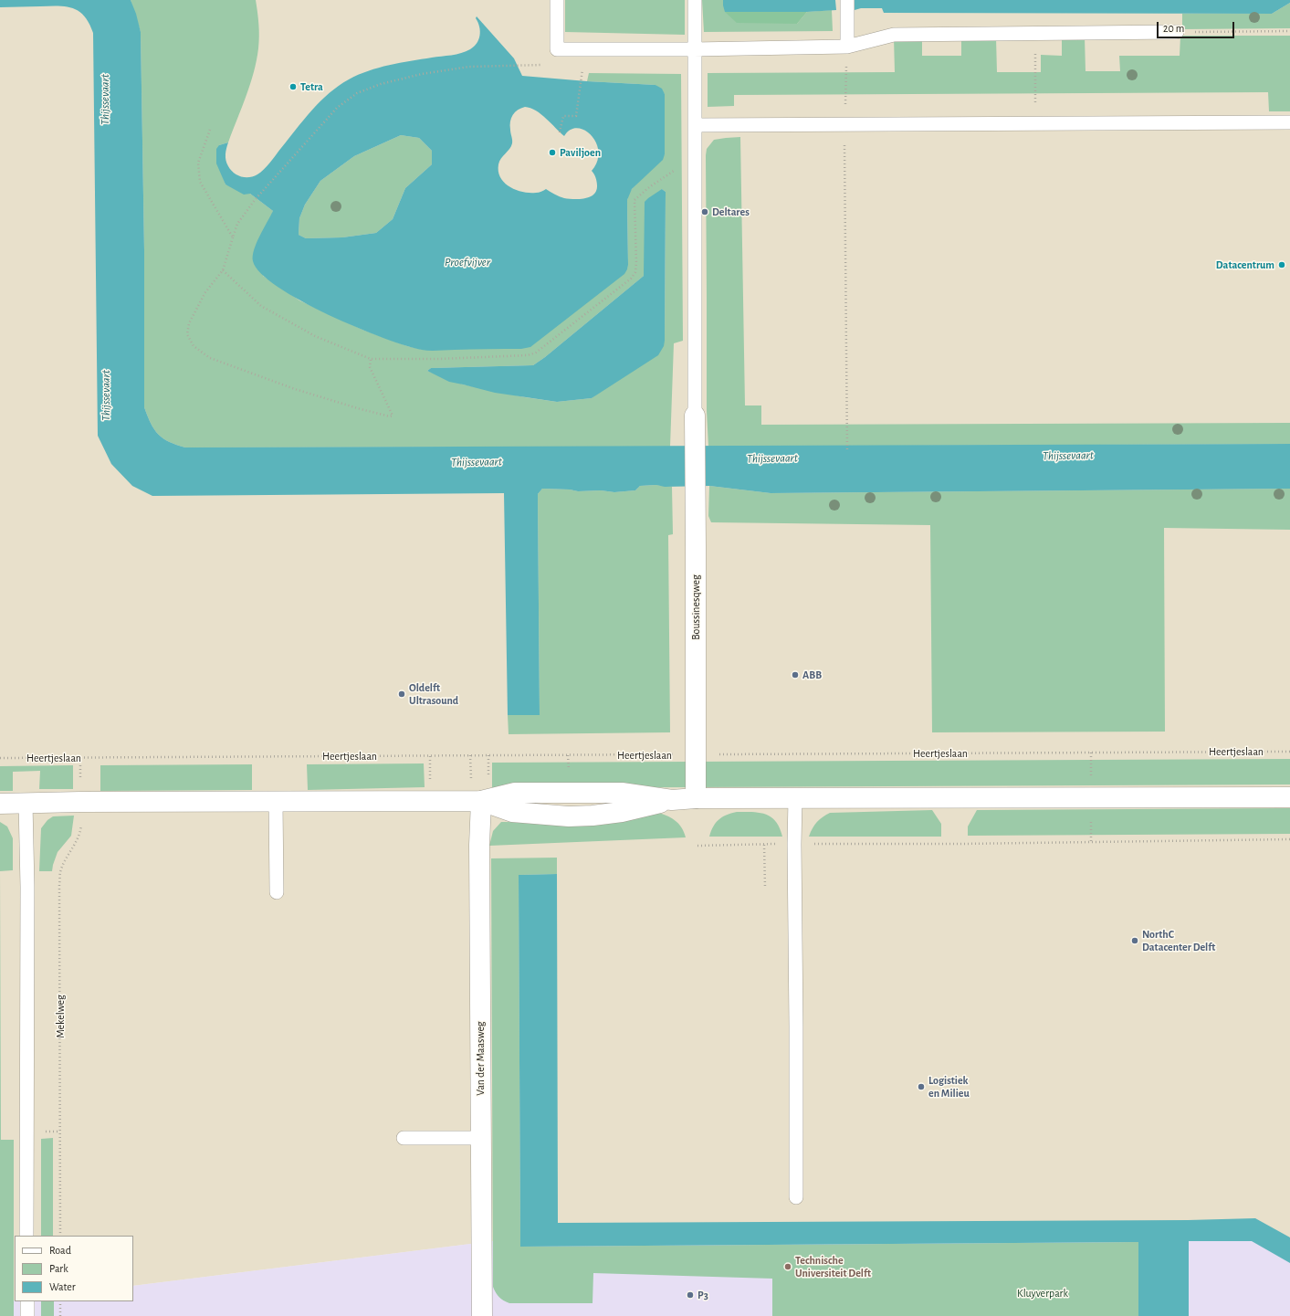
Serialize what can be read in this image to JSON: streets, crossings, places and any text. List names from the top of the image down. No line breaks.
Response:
{"streets":{"street":["Boussinesqweg","Van der Maasweg"],"path":["Heertjeslaan","Mekelweg"]},"crossings":[["Boussinesqweg","Heertjeslaan"]],"water":["Thijssevaart","Proefvijver"],"parks":["Kluyverpark"],"places":["Tetra","Paviljoen","Deltares","Datacentrum","ABB","Oldelft Ultrasound","NorthC Datacenter Delft","Logistiek en Milieu","Technische Universiteit Delft","P3"],"legend":["Road","Park","Water"],"scale_bar":"20 m"}
